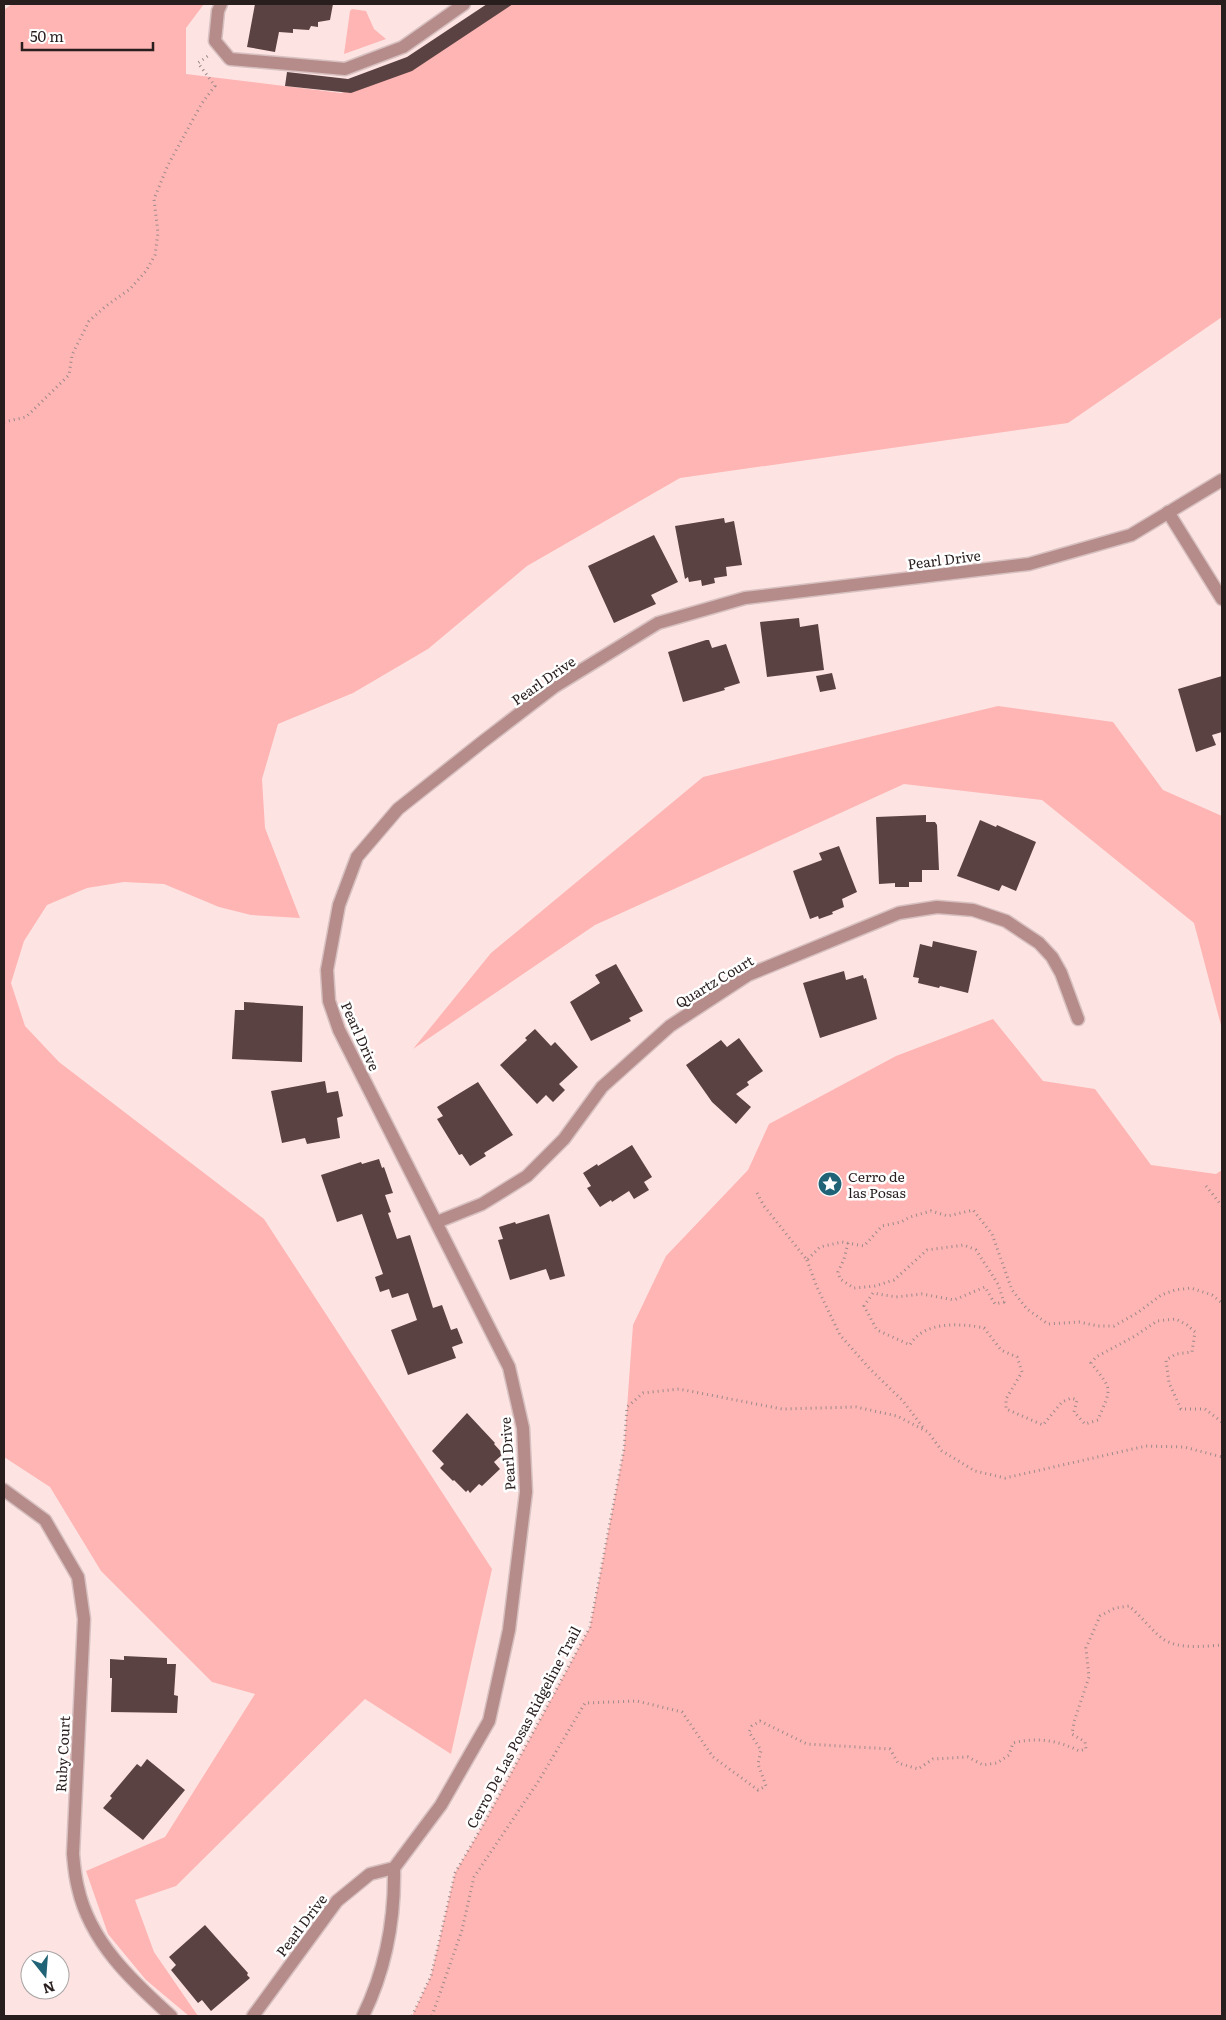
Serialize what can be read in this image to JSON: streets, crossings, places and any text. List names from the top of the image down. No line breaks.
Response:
{"streets":{"street":["Pearl Drive","Quartz Court","Ruby Court"],"path":["Cerro De Las Posas Ridgeline Trail"]},"crossings":[["Pearl Drive","Quartz Court"]],"places":{"place":["Cerro de las Posas"]},"scale_bar":"50 m","north":"bottom"}
